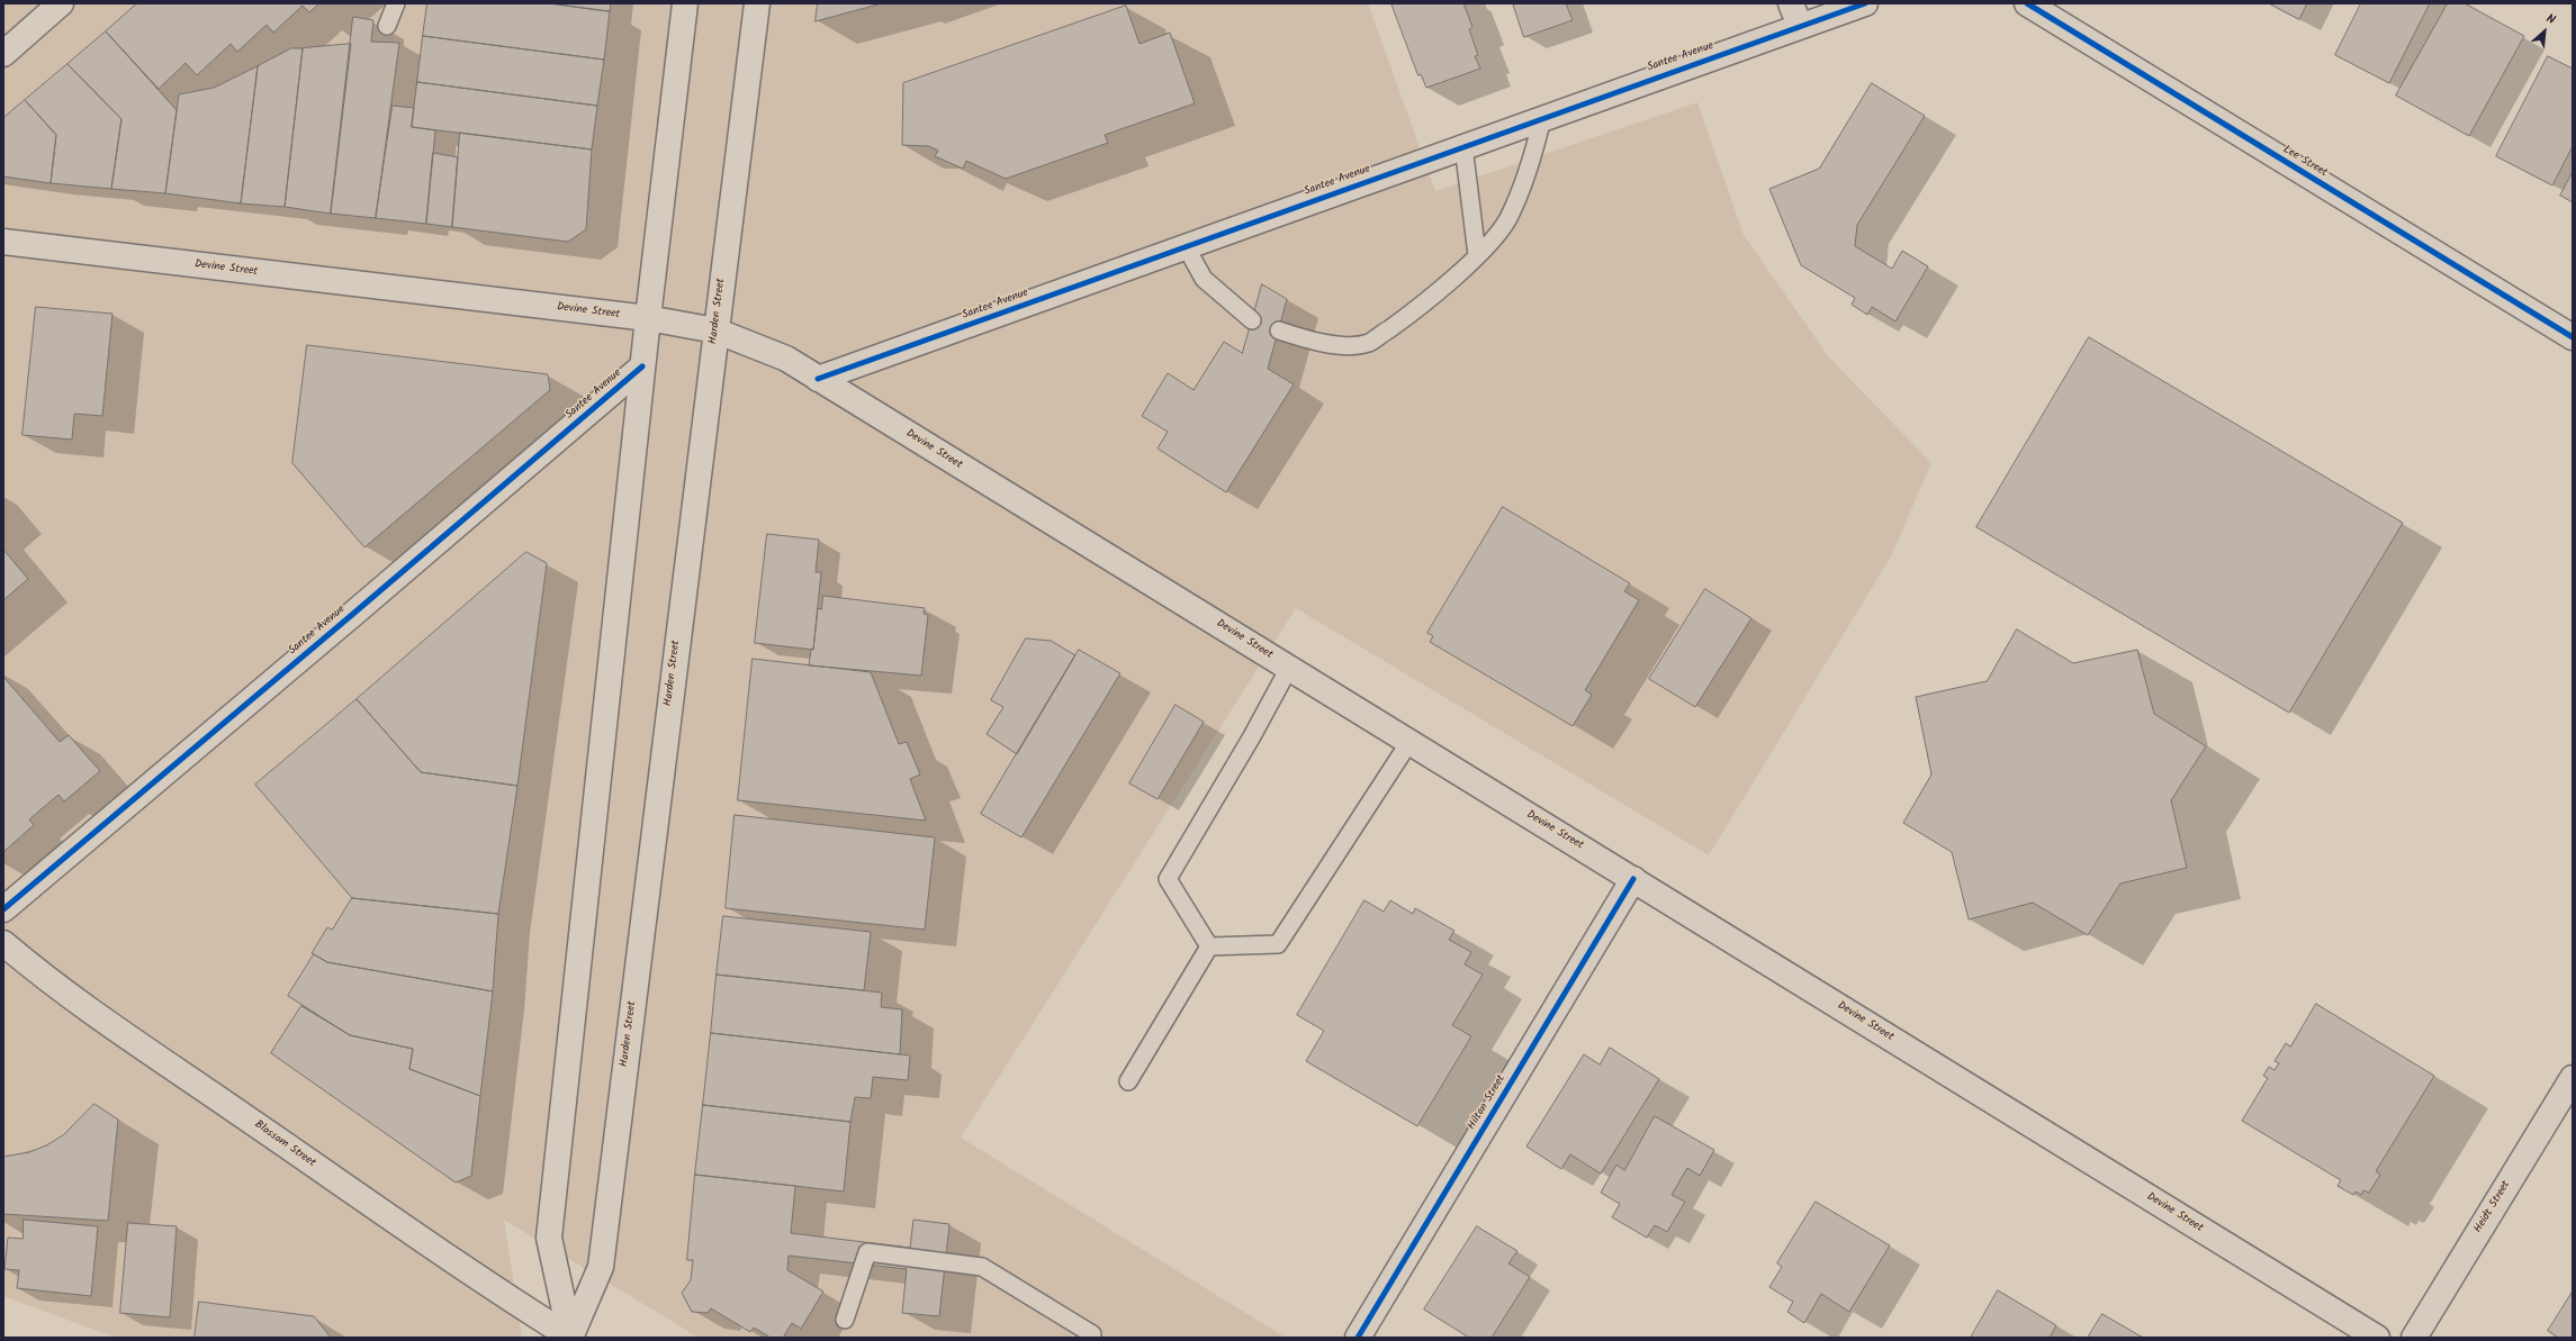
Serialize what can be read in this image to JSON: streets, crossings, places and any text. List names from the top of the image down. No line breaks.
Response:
{"streets":{"main road":["Santee Avenue","Lee Street","Devine Street","Harden Street","Hilton Street","Blossom Street","Heidt Street"]},"crossings":[["Santee Avenue","Devine Street"],["Devine Street","Harden Street"],["Devine Street","Hilton Street"],["Harden Street","Blossom Street"]],"north":"top right"}
